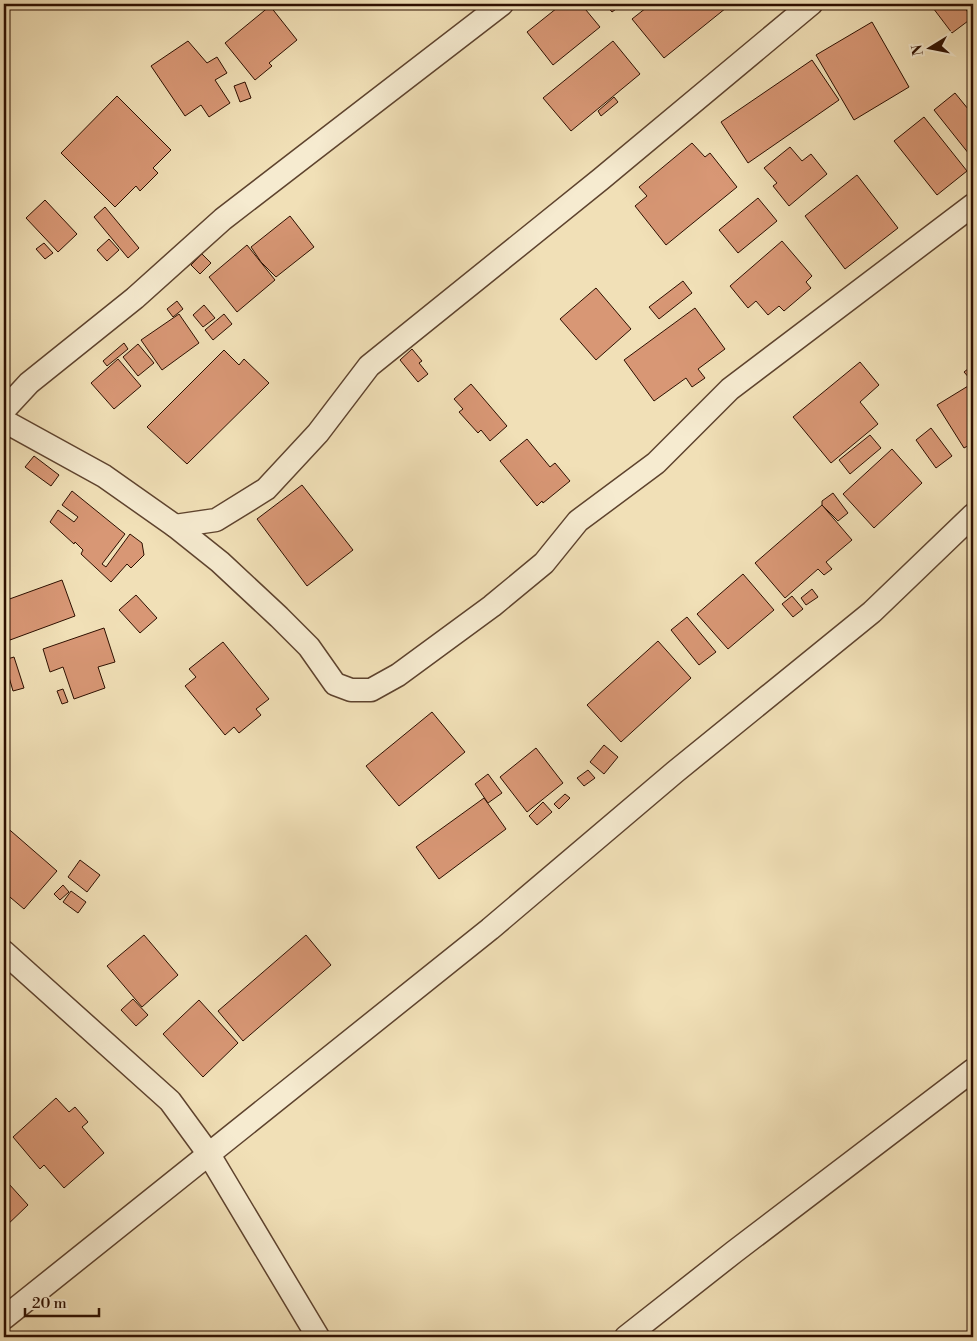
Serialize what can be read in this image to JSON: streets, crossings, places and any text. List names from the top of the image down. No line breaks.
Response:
{"scale_bar":"20 m","north":"left"}
